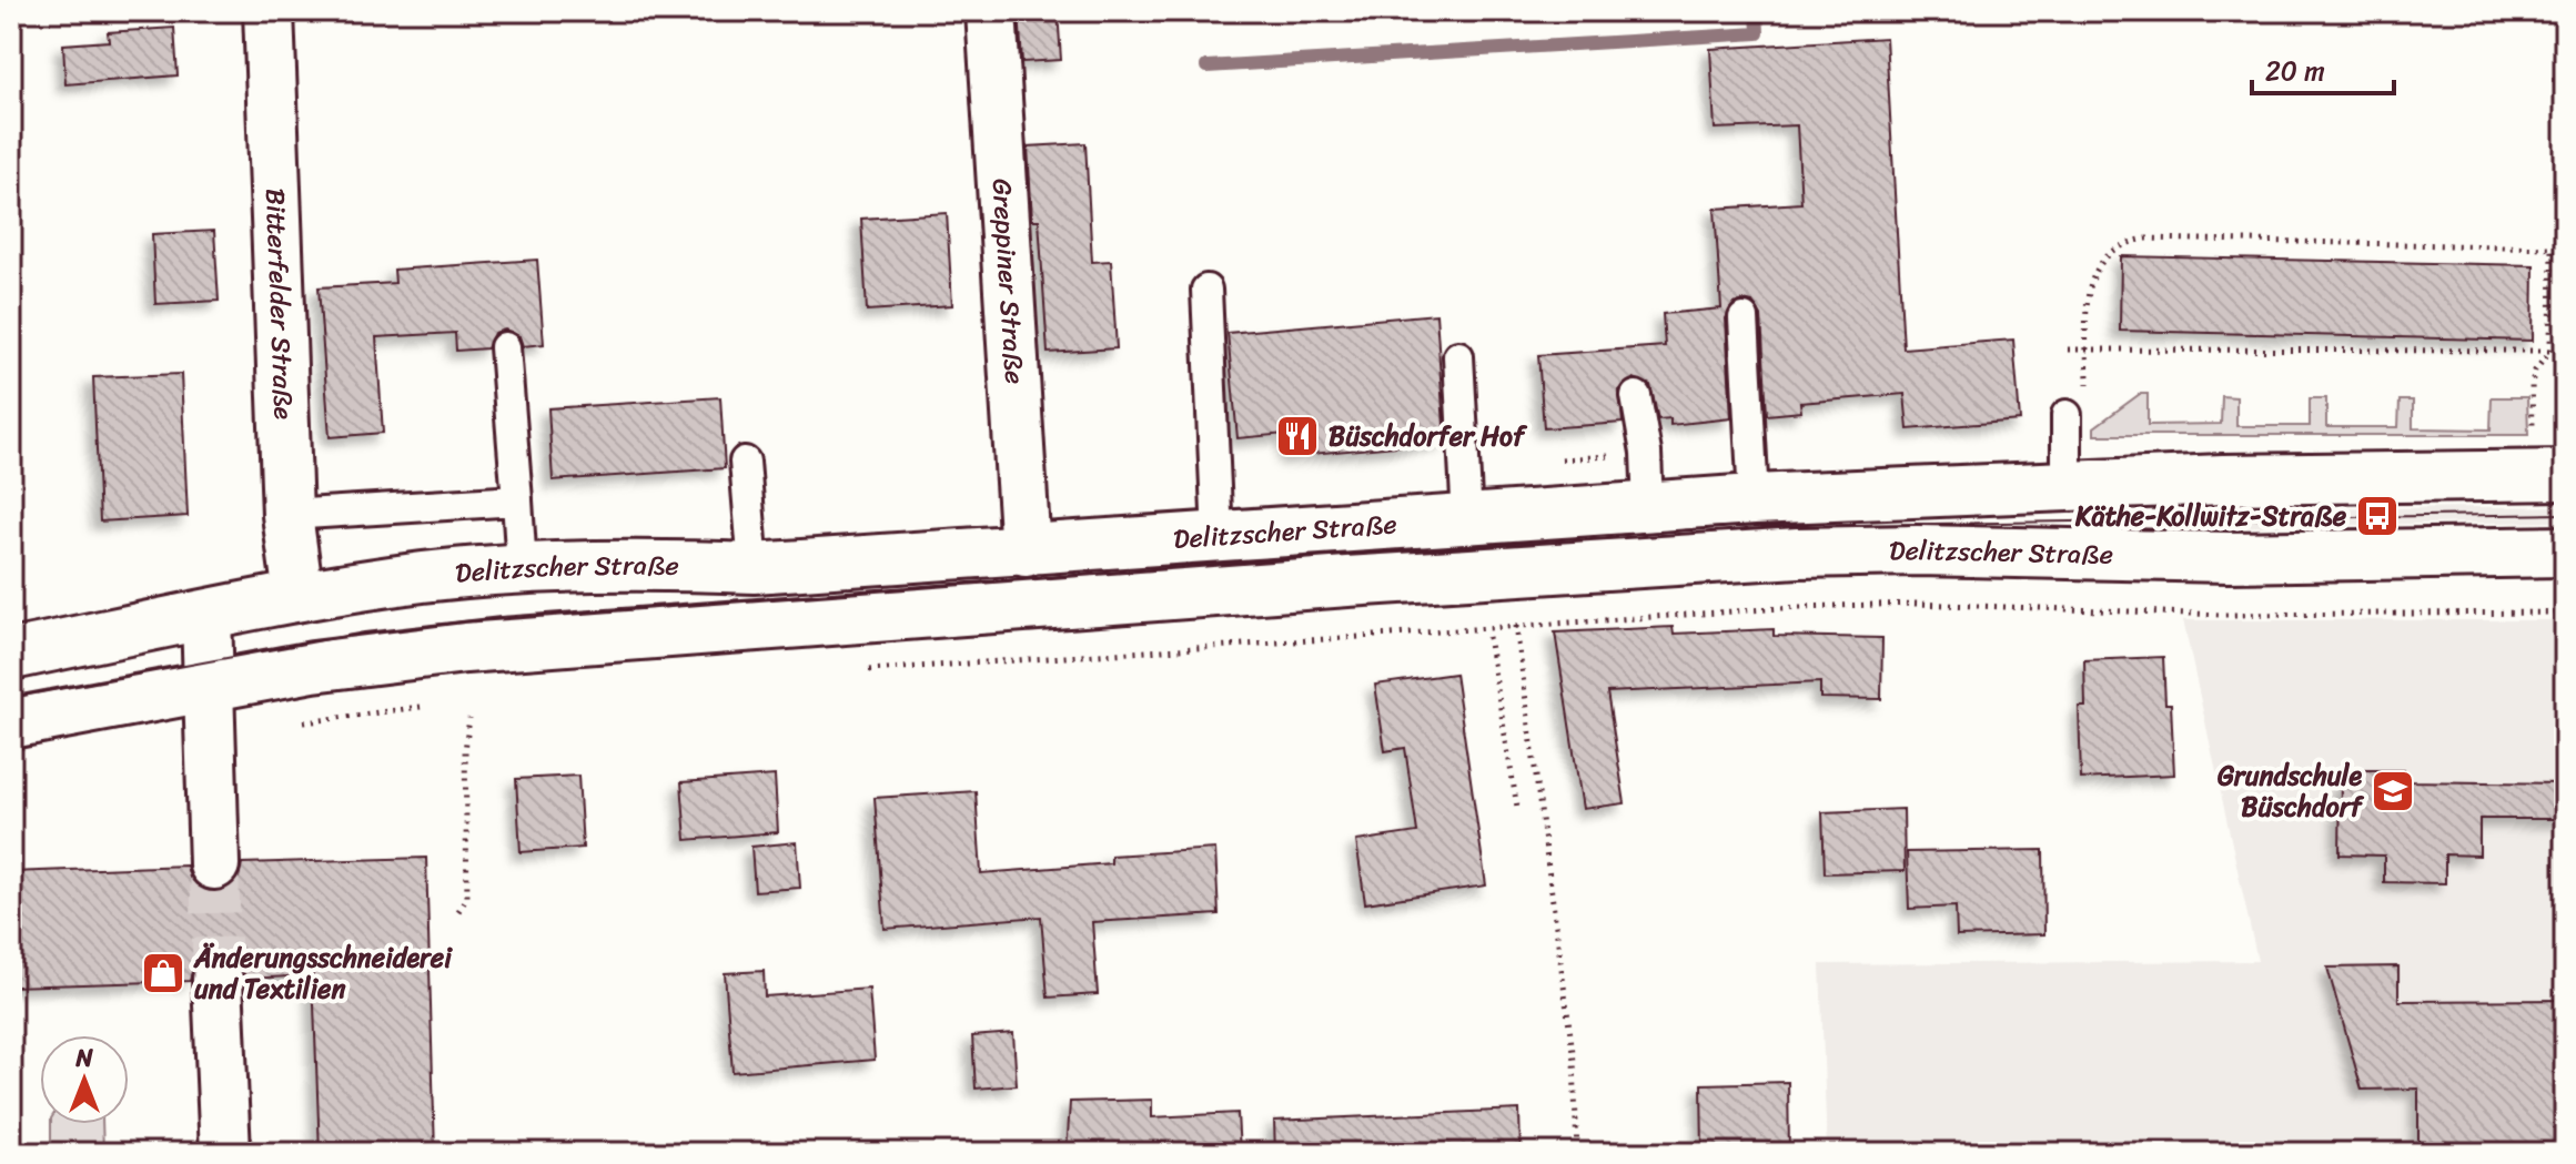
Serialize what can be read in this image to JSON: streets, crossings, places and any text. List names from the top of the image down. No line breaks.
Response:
{"streets":{"main road":["Greppiner Straße","Bitterfelder Straße","Delitzscher Straße"]},"crossings":[["Greppiner Straße","Delitzscher Straße"],["Bitterfelder Straße","Delitzscher Straße"]],"places":{"restaurant":["Büschdorfer Hof"],"bus stop":["Käthe-Kollwitz-Straße"],"school or university":["Grundschule Büschdorf"],"shop":["Änderungsschneiderei und Textilien"]},"scale_bar":"20 m","north":"top"}
